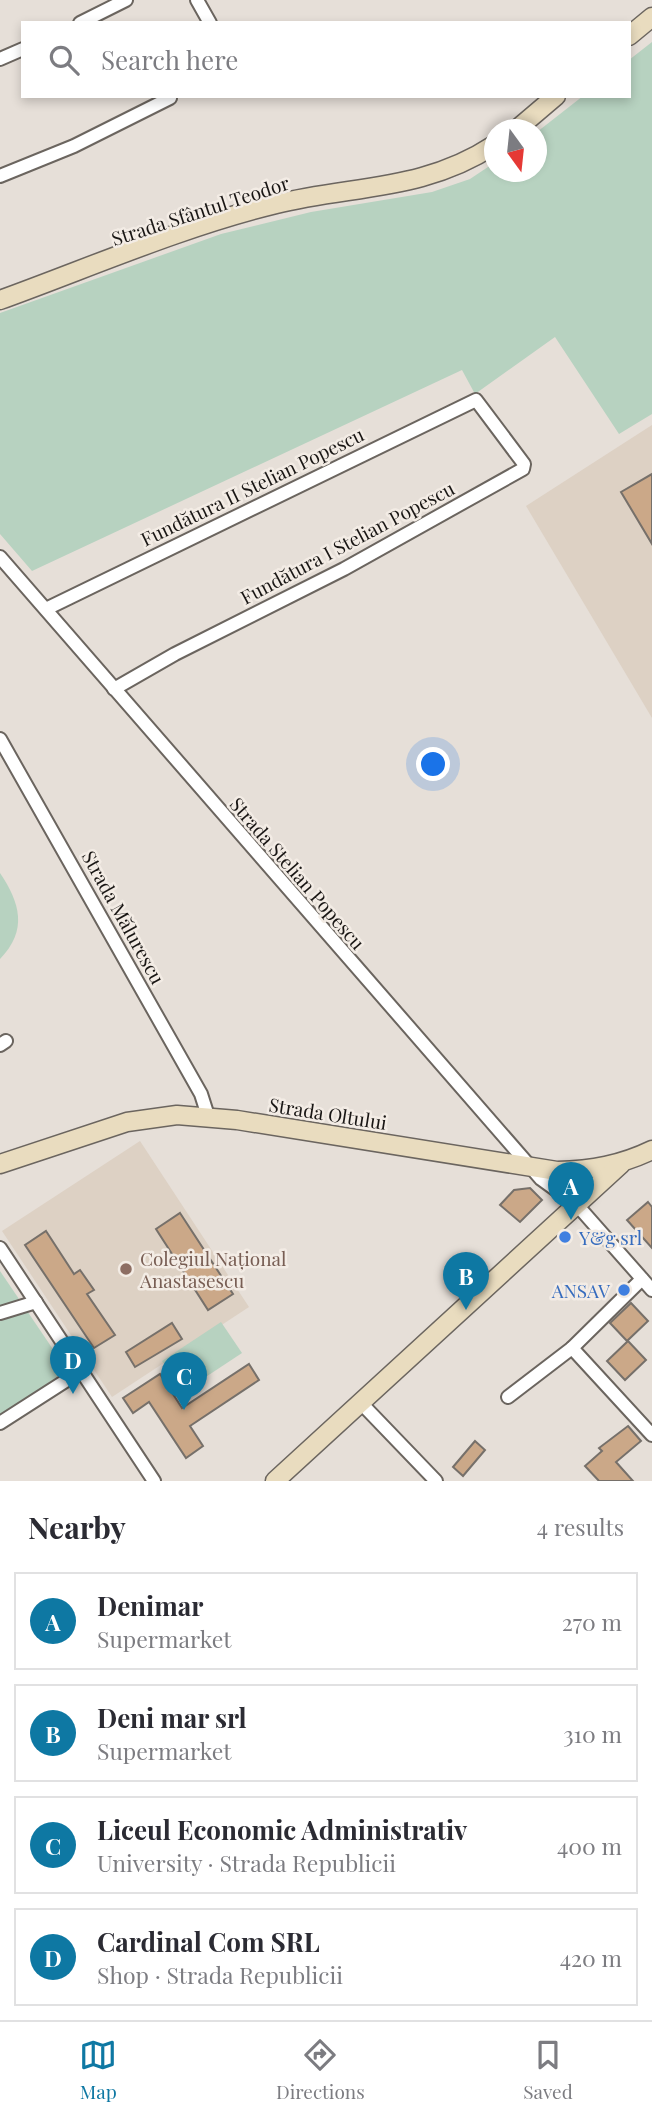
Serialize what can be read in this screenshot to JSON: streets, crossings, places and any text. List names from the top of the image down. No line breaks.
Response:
{"streets":{"main road":["Strada Sfântul Teodor","Strada Oltului"],"street":["Fundătura II Stelian Popescu","Fundătura I Stelian Popescu","Strada Stelian Popescu","Strada Mălurescu"]},"crossings":[["Fundătura II Stelian Popescu","Fundătura I Stelian Popescu"],["Fundătura II Stelian Popescu","Strada Stelian Popescu"],["Fundătura I Stelian Popescu","Strada Stelian Popescu"],["Strada Stelian Popescu","Strada Oltului"],["Strada Mălurescu","Strada Oltului"]],"places":["Y&g srl","Colegiul Național Anastasescu","ANSAV"],"north":"bottom","page":{"search":"Search here","pins":["A","B","D","C"],"heading":["Nearby","4 results"],"list":[{"mark":"A","name":"Denimar","note":"Supermarket","value":"270 m"},{"mark":"B","name":"Deni mar srl","note":"Supermarket","value":"310 m"},{"mark":"C","name":"Liceul Economic Administrativ","note":"University · Strada Republicii","value":"400 m"},{"mark":"D","name":"Cardinal Com SRL","note":"Shop · Strada Republicii","value":"420 m"}],"nav":["Map","Directions","Saved"]}}
